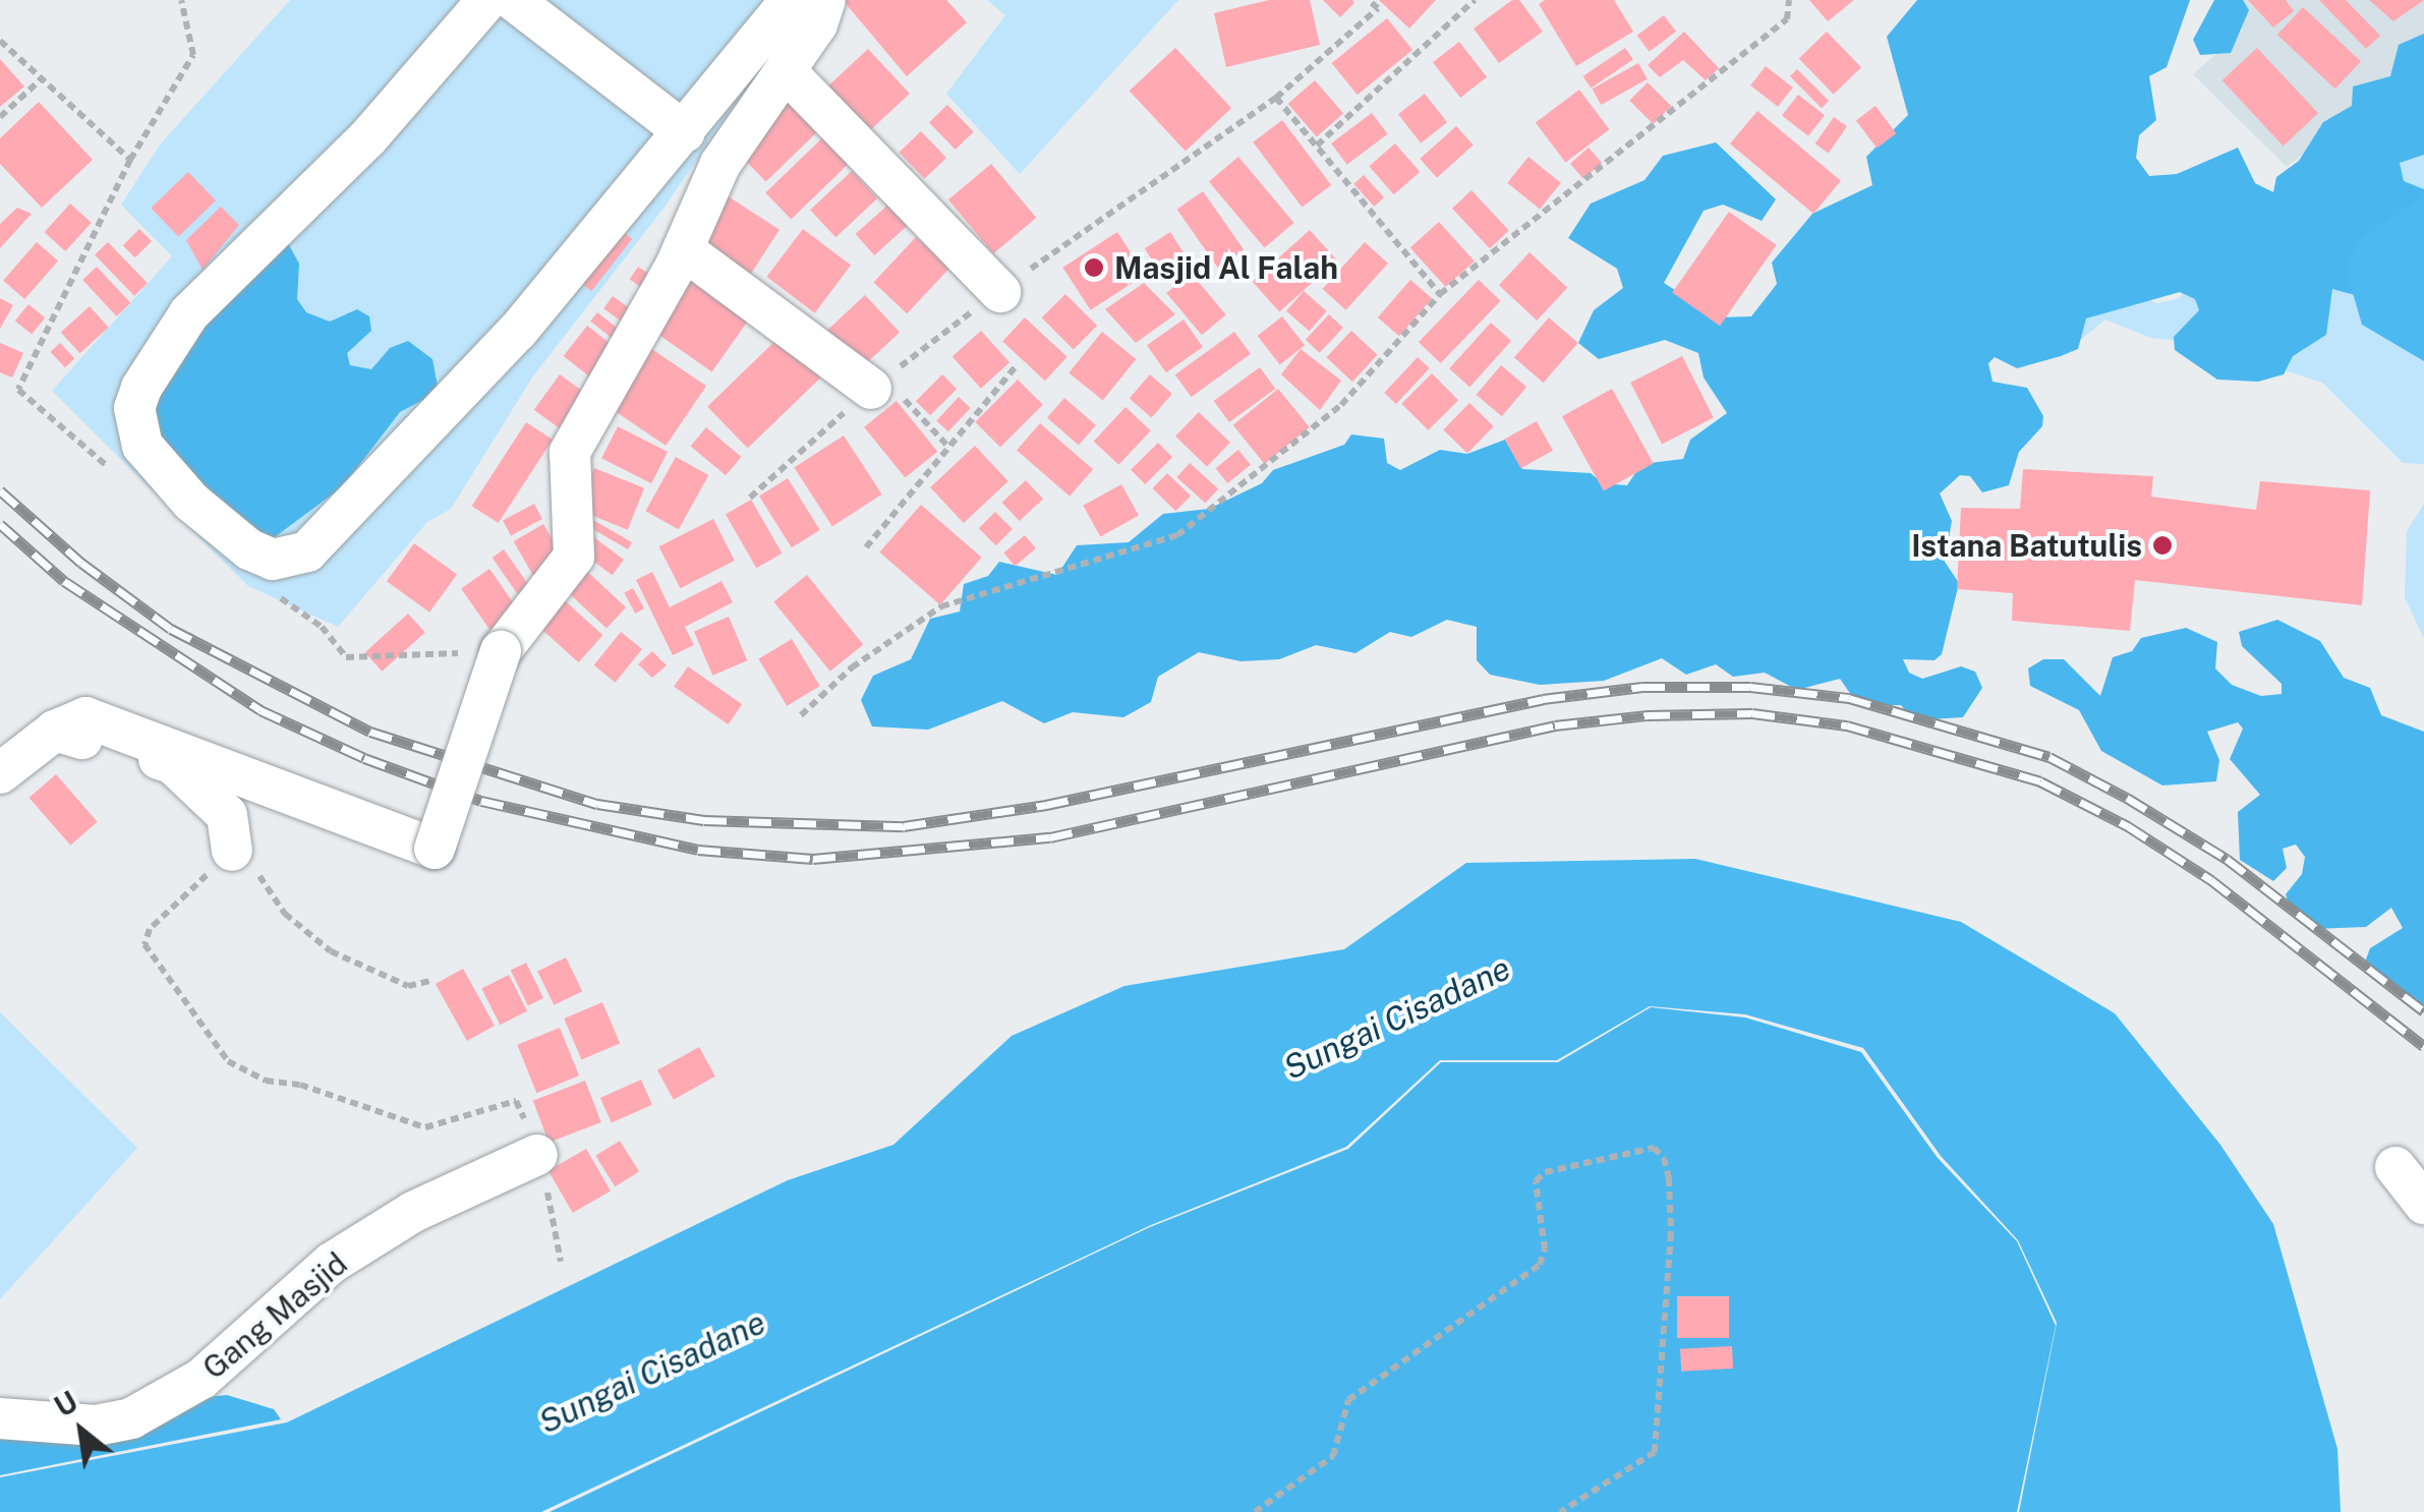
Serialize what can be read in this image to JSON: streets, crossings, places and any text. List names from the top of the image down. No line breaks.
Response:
{"streets":{"street":["Gang Masjid"]},"water":["Sungai Cisadane"],"places":["Masjid Al Falah","Istana Batutulis"],"north":"top left"}
